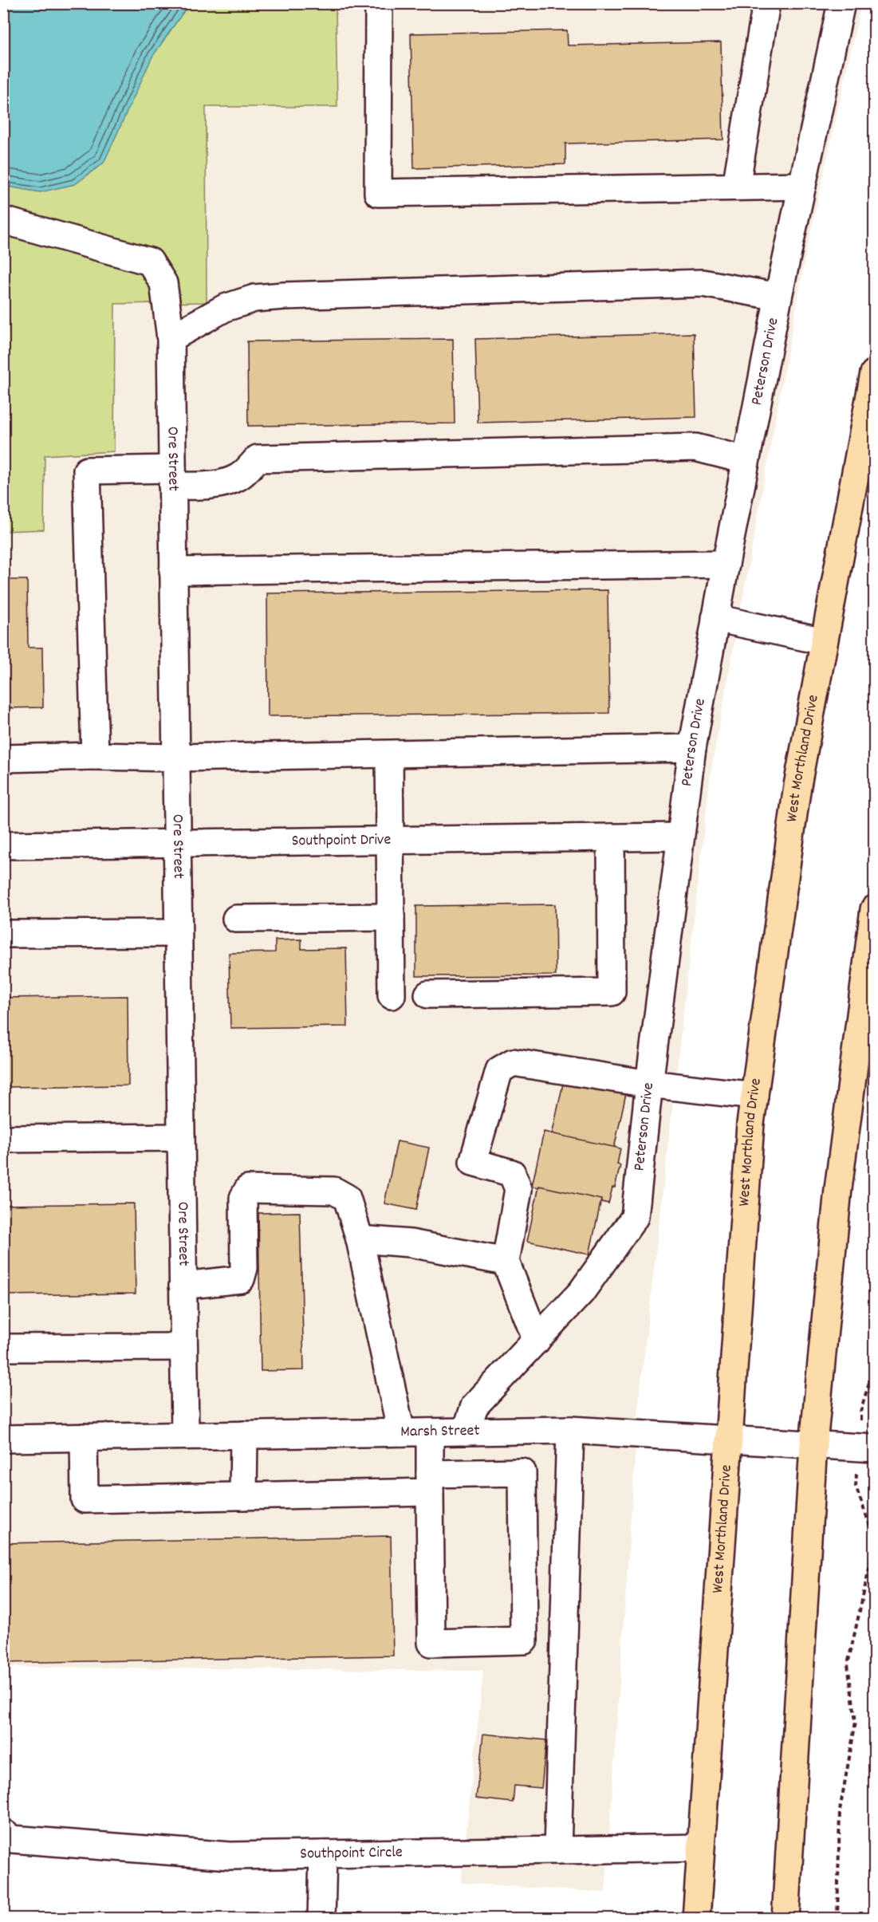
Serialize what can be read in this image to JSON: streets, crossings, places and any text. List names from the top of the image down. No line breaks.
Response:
{"streets":{"highway":["West Morthland Drive"],"street":["Peterson Drive","Ore Street","Southpoint Drive","Marsh Street","Southpoint Circle"]},"crossings":[["Peterson Drive","Southpoint Drive"],["Peterson Drive","Marsh Street"],["Ore Street","Southpoint Drive"],["Ore Street","Marsh Street"],["West Morthland Drive","Marsh Street"],["West Morthland Drive","Southpoint Circle"]]}
